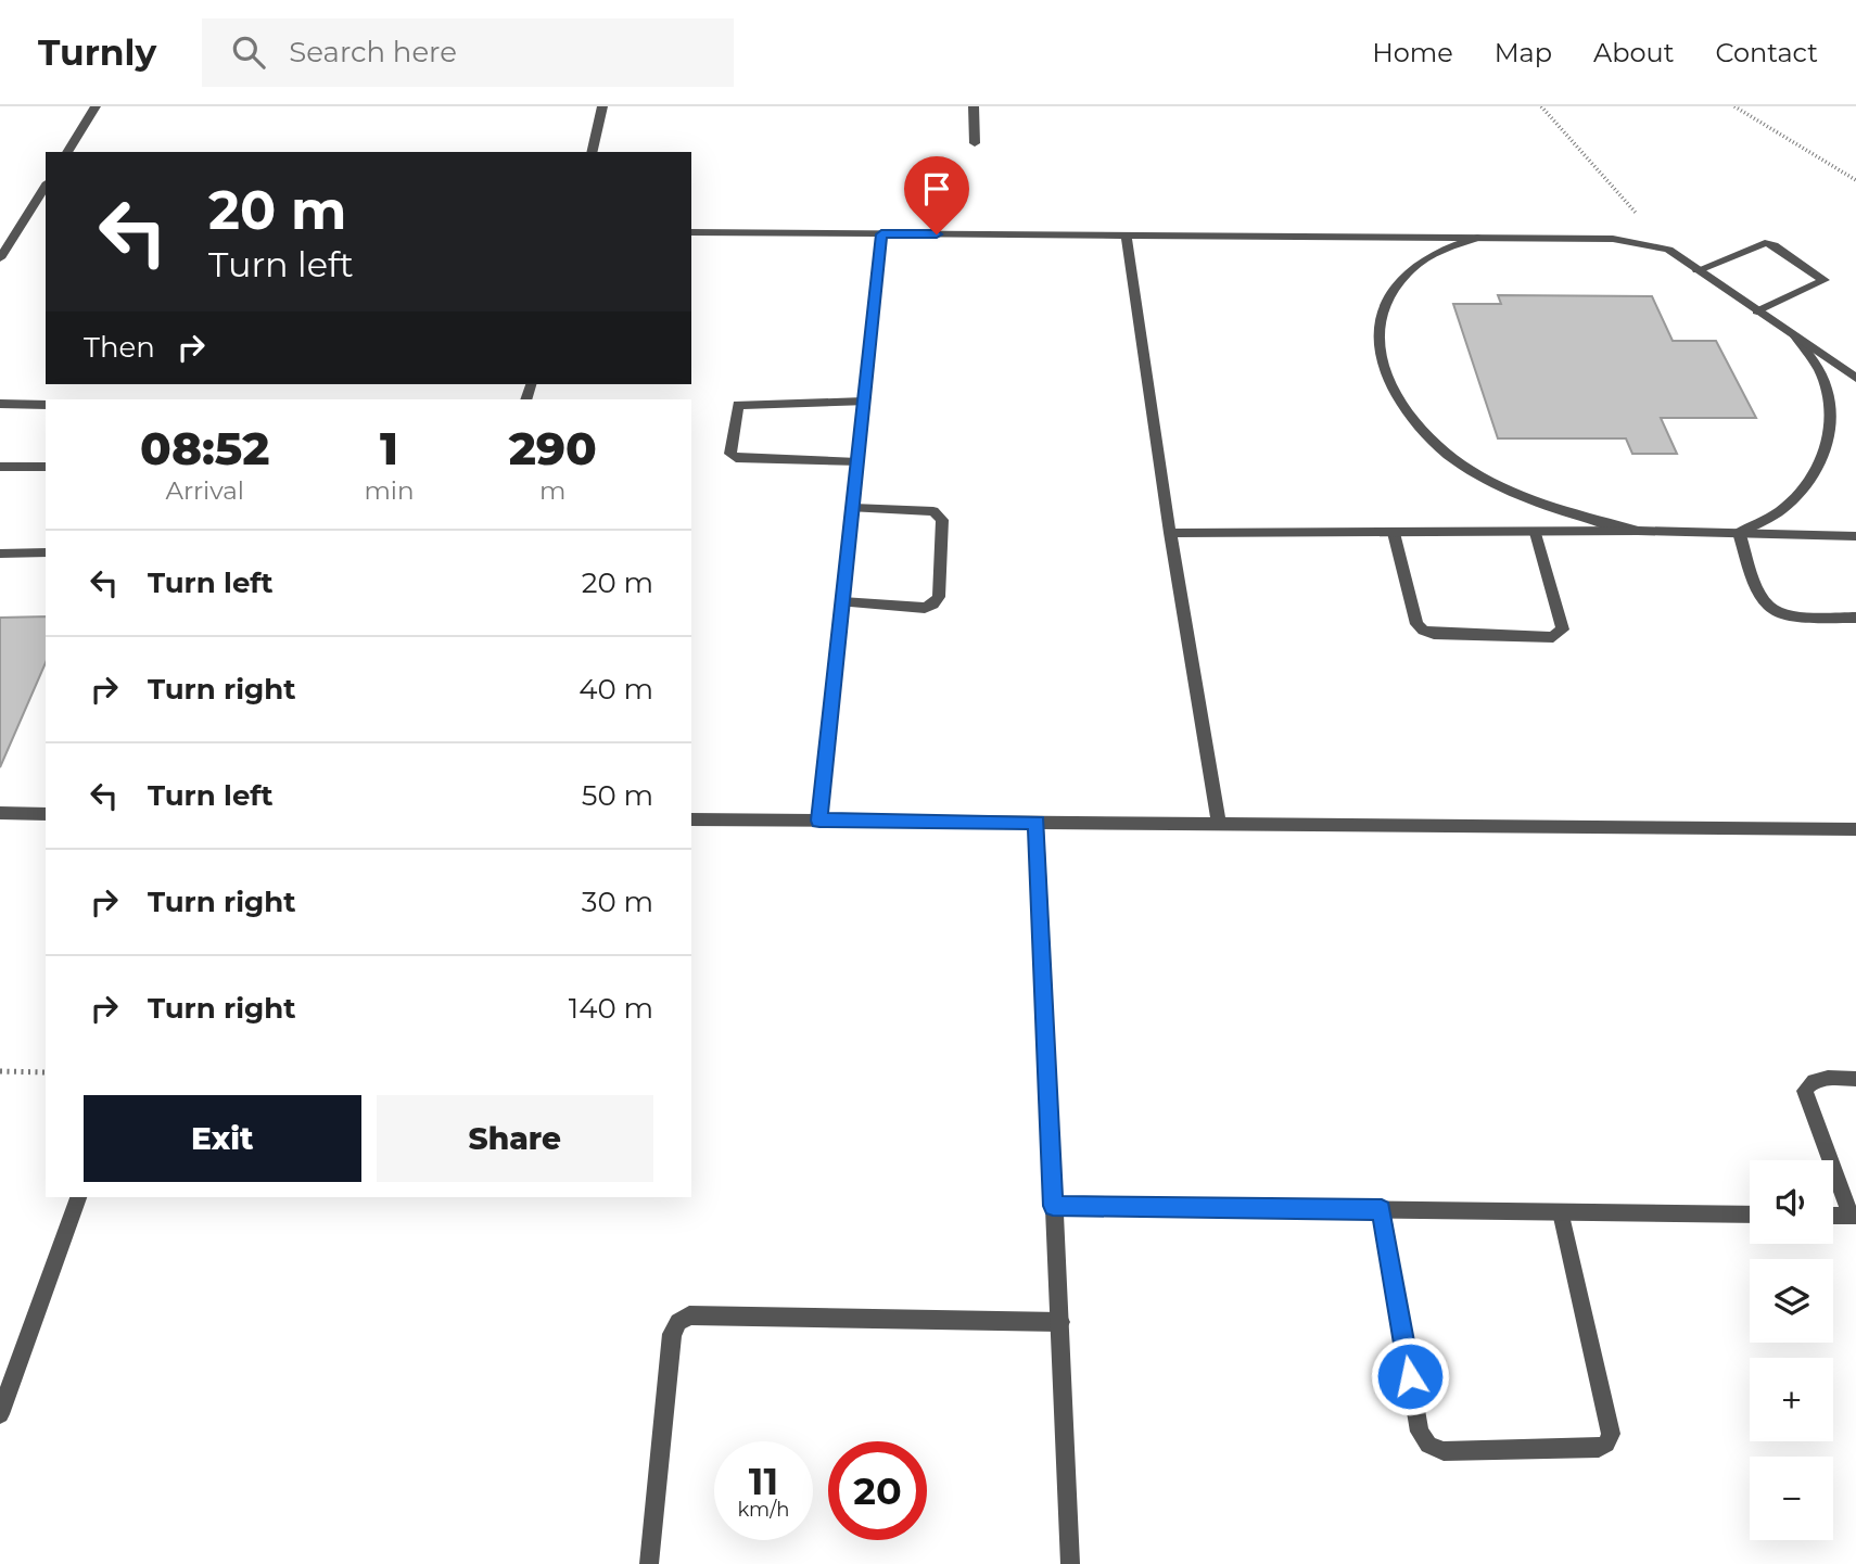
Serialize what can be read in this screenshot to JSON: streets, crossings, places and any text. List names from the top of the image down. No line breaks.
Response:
{"page":{"header":"Turnly","search":"Search here","nav":["Home","Map","About","Contact"],"turn":["20 m","Turn left"],"then":"Then","eta":["08:52","Arrival","1","min","290","m"],"list":[{"name":"Turn left","value":"20 m"},{"name":"Turn right","value":"40 m"},{"name":"Turn left","value":"50 m"},{"name":"Turn right","value":"30 m"},{"name":"Turn right","value":"140 m"}],"buttons":["Exit","Share"],"map_buttons":["+","−"],"speed":"11 km/h","limit":"20"}}
